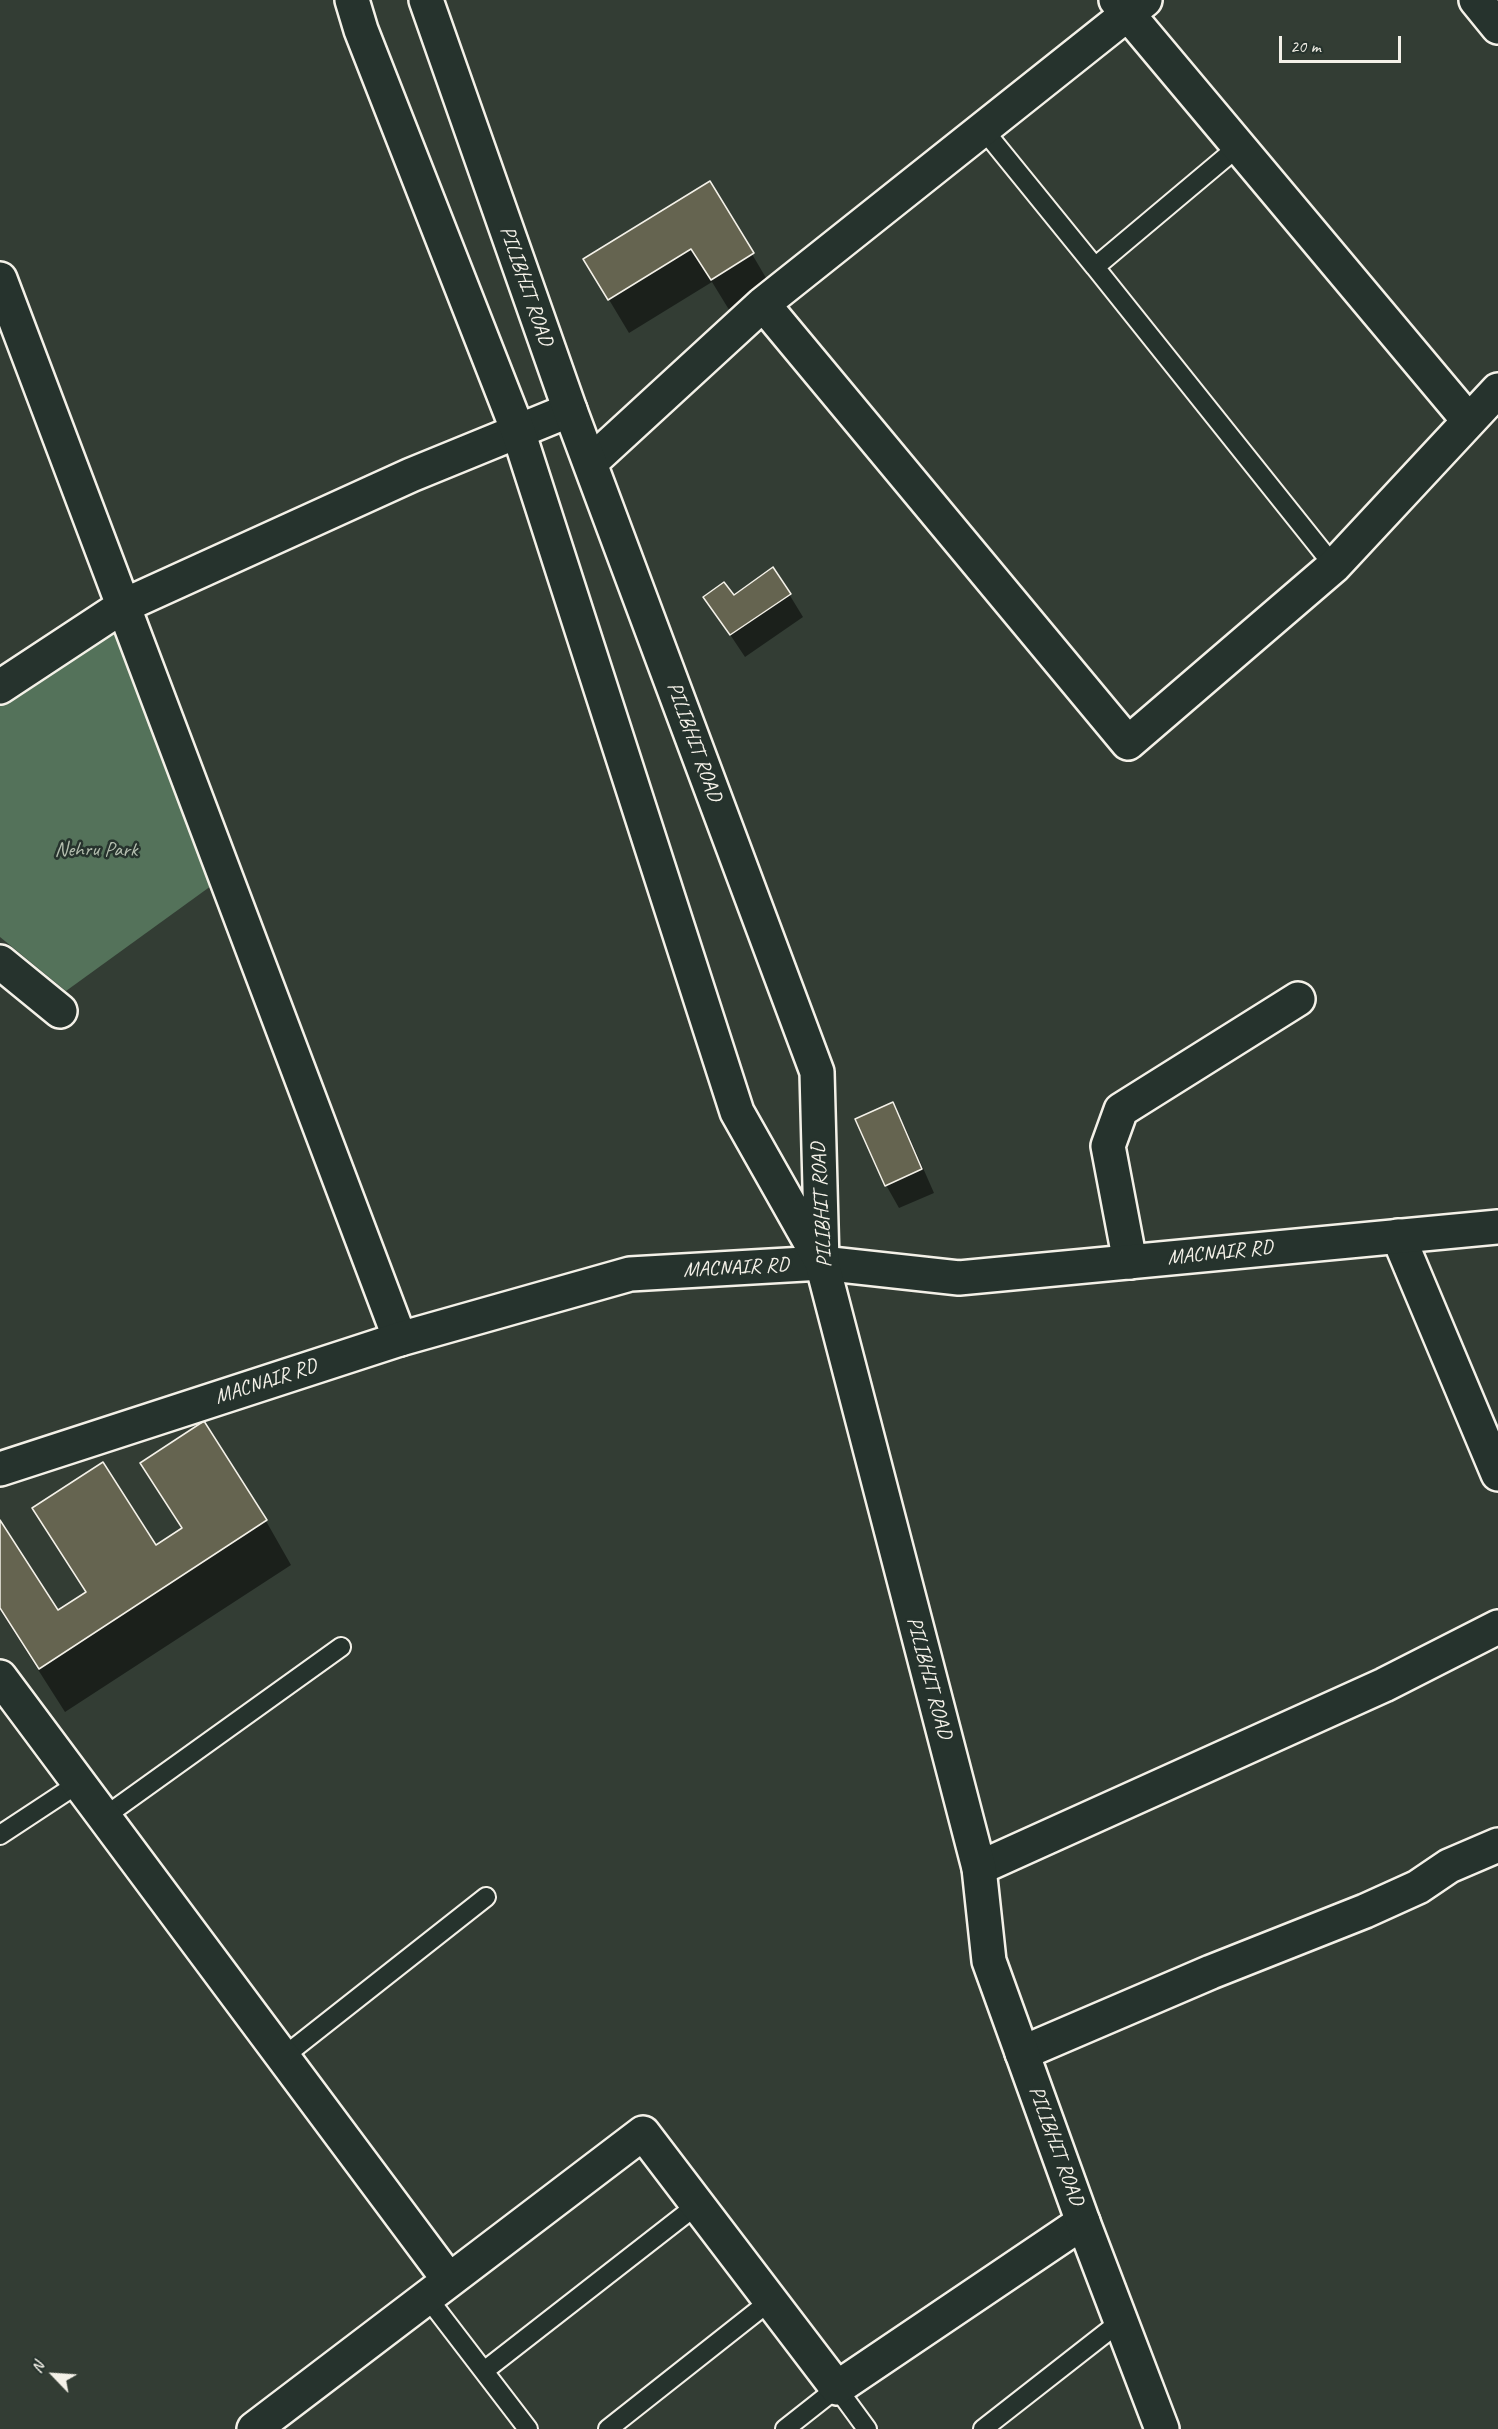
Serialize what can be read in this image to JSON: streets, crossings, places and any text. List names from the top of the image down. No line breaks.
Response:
{"streets":{"main road":["PILIBHIT ROAD","MACNAIR RD"]},"crossings":[["PILIBHIT ROAD","MACNAIR RD"]],"parks":["Nehru Park"],"scale_bar":"20 m","north":"top left"}
